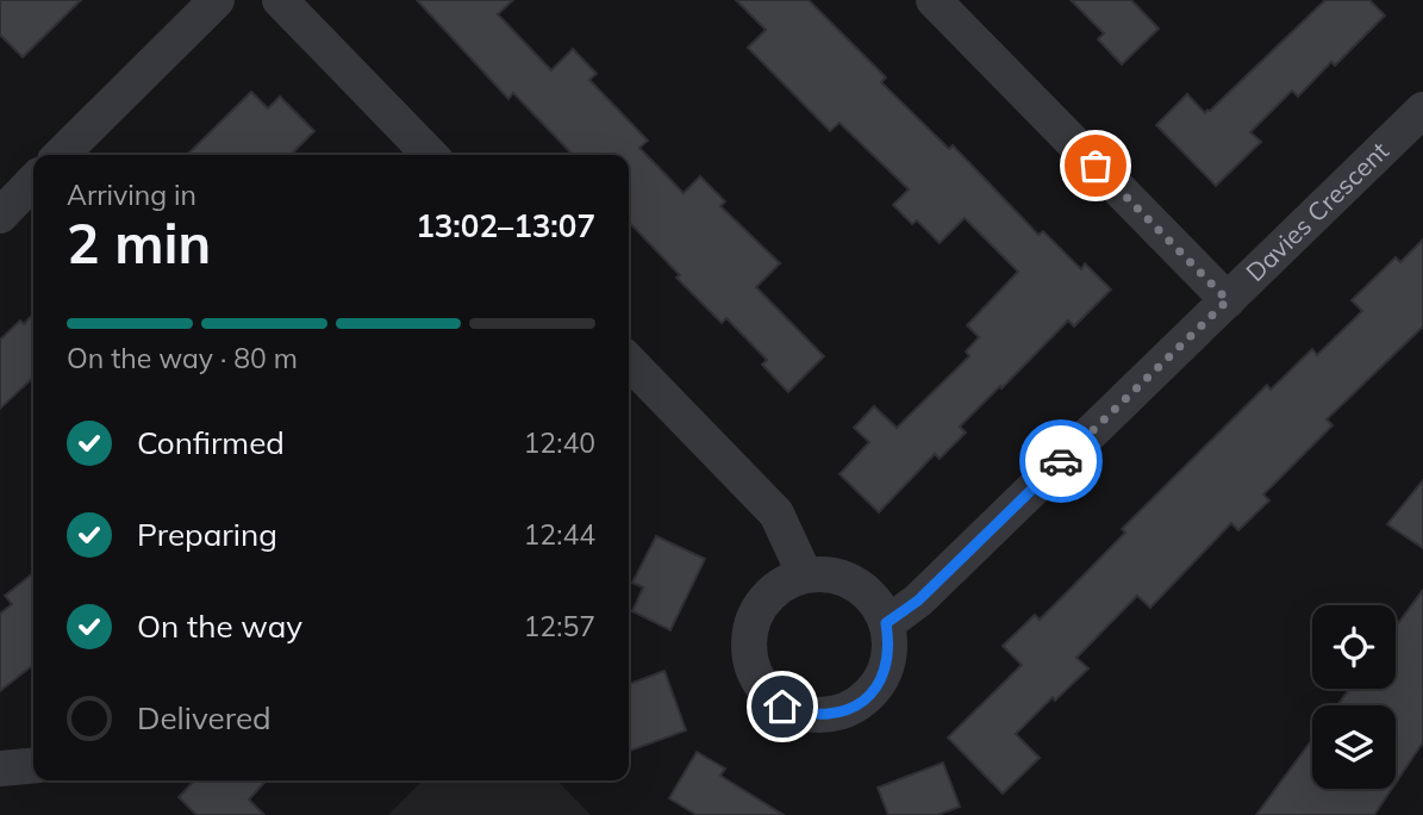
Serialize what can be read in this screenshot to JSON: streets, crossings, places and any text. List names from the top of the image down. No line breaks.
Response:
{"streets":{"street":["Davies Crescent"]},"page":{"heading":["2 min","Arriving in","13:02–13:07"],"bar":"On the way · 80 m","list":[["Confirmed","12:40"],["Preparing","12:44"],["On the way","12:57"],"Delivered"]}}
